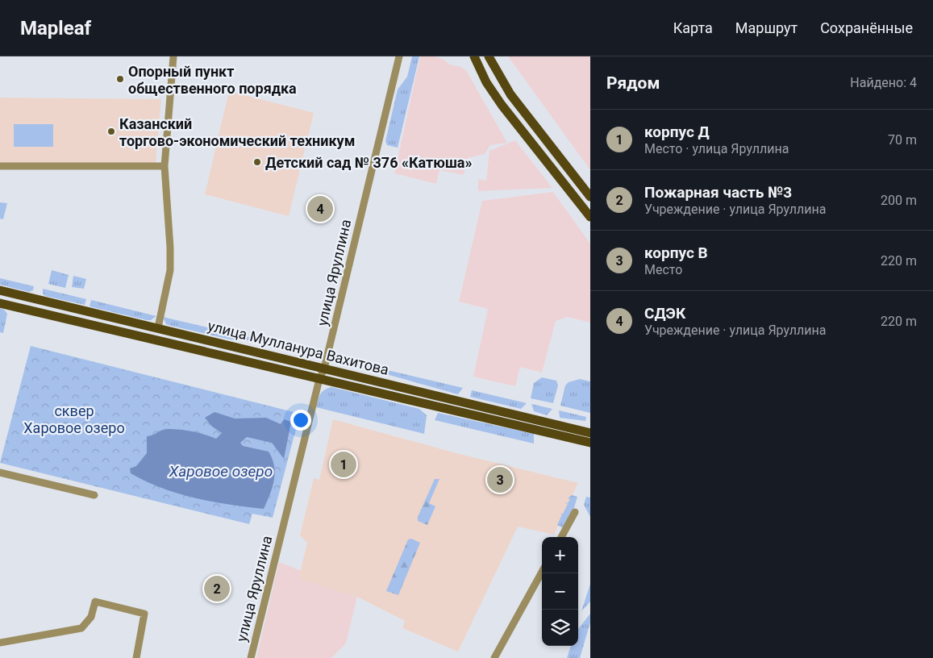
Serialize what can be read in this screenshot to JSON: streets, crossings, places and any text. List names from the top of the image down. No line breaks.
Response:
{"streets":{"main road":["улица Мулланура Вахитова"],"street":["улица Яруллина"]},"crossings":[["улица Яруллина","улица Мулланура Вахитова"]],"water":["Харовое озеро"],"parks":["сквер Харовое озеро"],"places":["Опорный пункт общественного порядка","Казанский торгово-экономический техникум","Детский сад № 376 «Катюша»"],"page":{"header":"Mapleaf","nav":["Карта","Маршрут","Сохранённые"],"heading":["Рядом","Найдено: 4"],"list":[{"mark":"1","name":"корпус Д","note":"Место · улица Яруллина","value":"70 m"},{"mark":"2","name":"Пожарная часть №3","note":"Учреждение · улица Яруллина","value":"200 m"},{"mark":"3","name":"корпус В","note":"Место","value":"220 m"},{"mark":"4","name":"СДЭК","note":"Учреждение · улица Яруллина","value":"220 m"}],"pins":["4","1","3","2"],"map_buttons":["+","−"]}}
